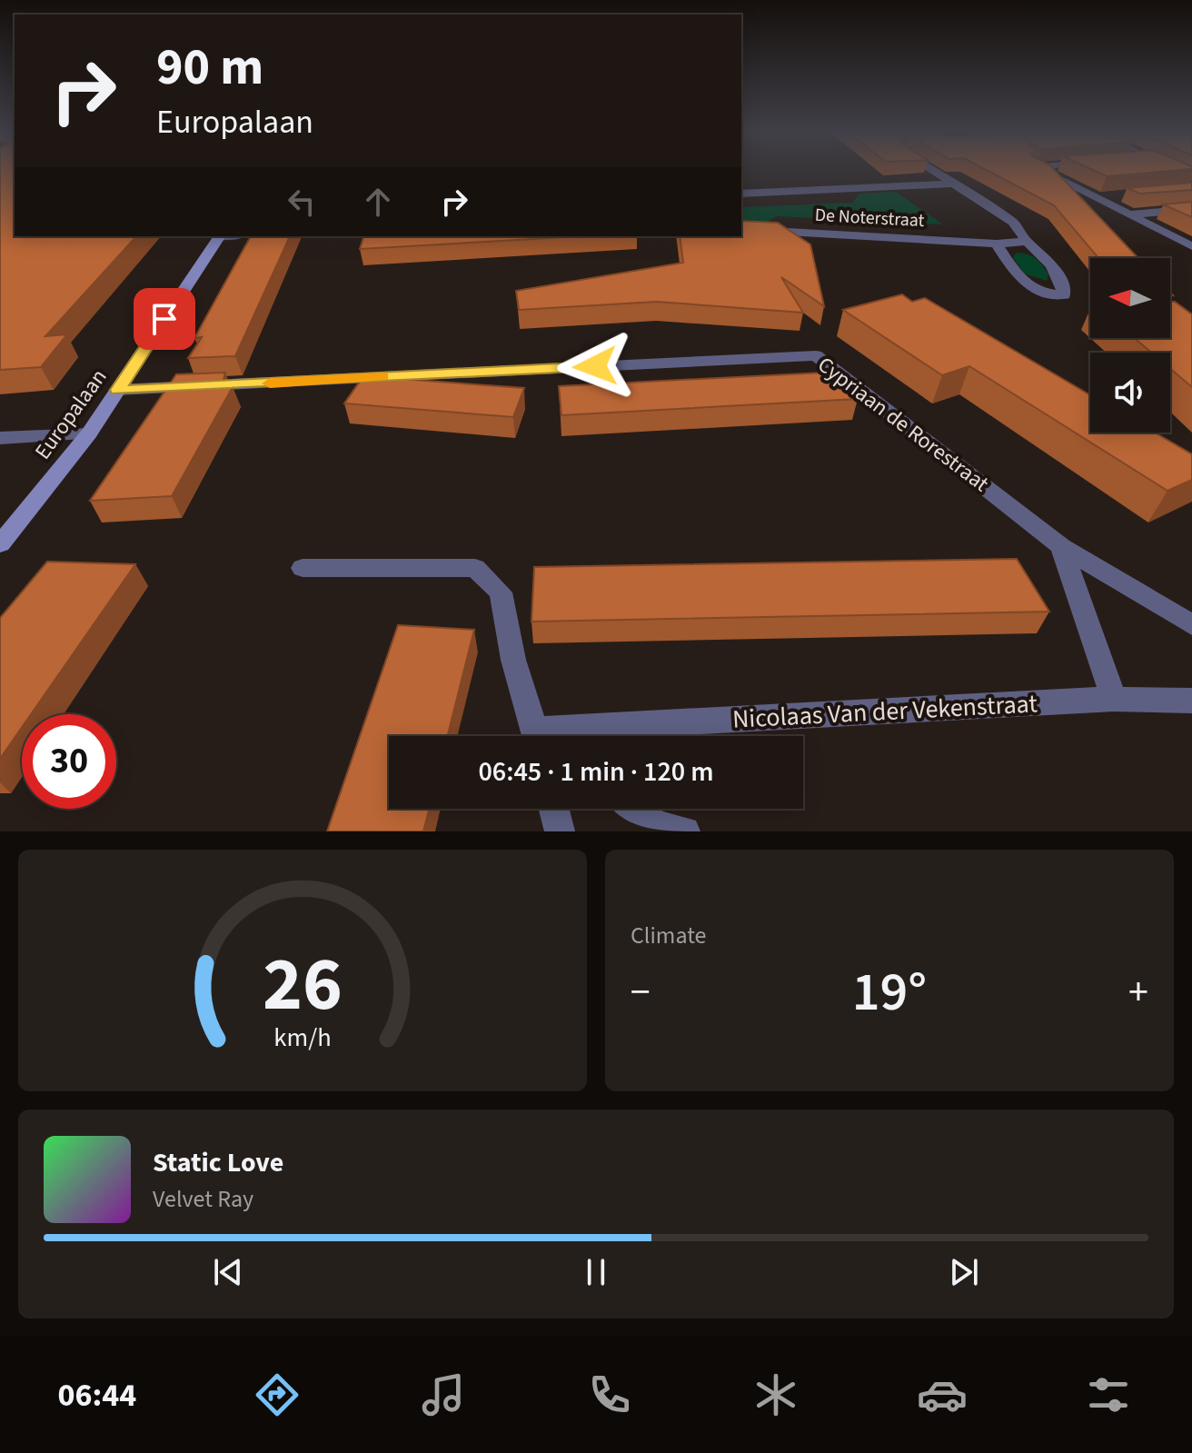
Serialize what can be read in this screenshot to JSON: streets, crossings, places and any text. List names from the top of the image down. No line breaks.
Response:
{"streets":{"street":["De Noterstraat","Europalaan","Cypriaan de Rorestraat","Nicolaas Van der Vekenstraat"]},"crossings":[["Europalaan","Cypriaan de Rorestraat"]],"north":"left","page":{"turn":["90 m","Europalaan"],"limit":"30","trip":"06:45 · 1 min · 120 m","tile":"Climate","heat":["−","19°","+"],"song":["Static Love","Velvet Ray"],"tabs":"06:44","gauge":["26","km/h"]}}
